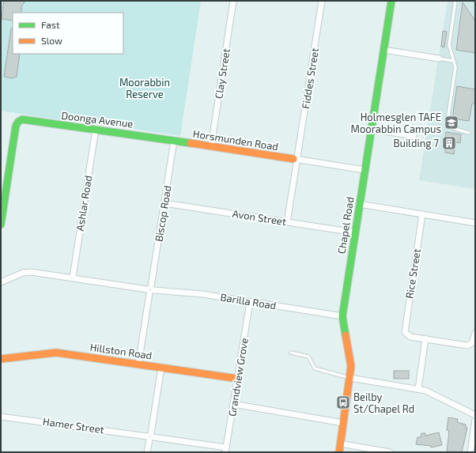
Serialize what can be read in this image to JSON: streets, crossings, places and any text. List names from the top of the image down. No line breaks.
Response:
{"streets":{"street":["Clay Street","Fiddes Street","Doonga Avenue","Horsmunden Road","Ashlar Road","Biscop Road","Avon Street","Chapel Road","Rice Street","Barilla Road","Hillston Road","Grandview Grove","Hamer Street"]},"crossings":[["Clay Street","Horsmunden Road"],["Fiddes Street","Horsmunden Road"],["Fiddes Street","Avon Street"],["Doonga Avenue","Horsmunden Road"],["Doonga Avenue","Ashlar Road"],["Doonga Avenue","Biscop Road"],["Horsmunden Road","Biscop Road"],["Horsmunden Road","Chapel Road"],["Ashlar Road","Barilla Road"],["Biscop Road","Avon Street"],["Biscop Road","Barilla Road"],["Biscop Road","Hillston Road"],["Avon Street","Chapel Road"],["Chapel Road","Barilla Road"],["Barilla Road","Grandview Grove"],["Hillston Road","Grandview Grove"],["Grandview Grove","Hamer Street"]],"parks":["Moorabbin Reserve"],"places":{"school or university":["Holmesglen TAFE Moorabbin Campus"],"building":["Building 7"],"bus stop":["Beilby St/Chapel Rd"]},"legend":["Fast","Slow"]}
